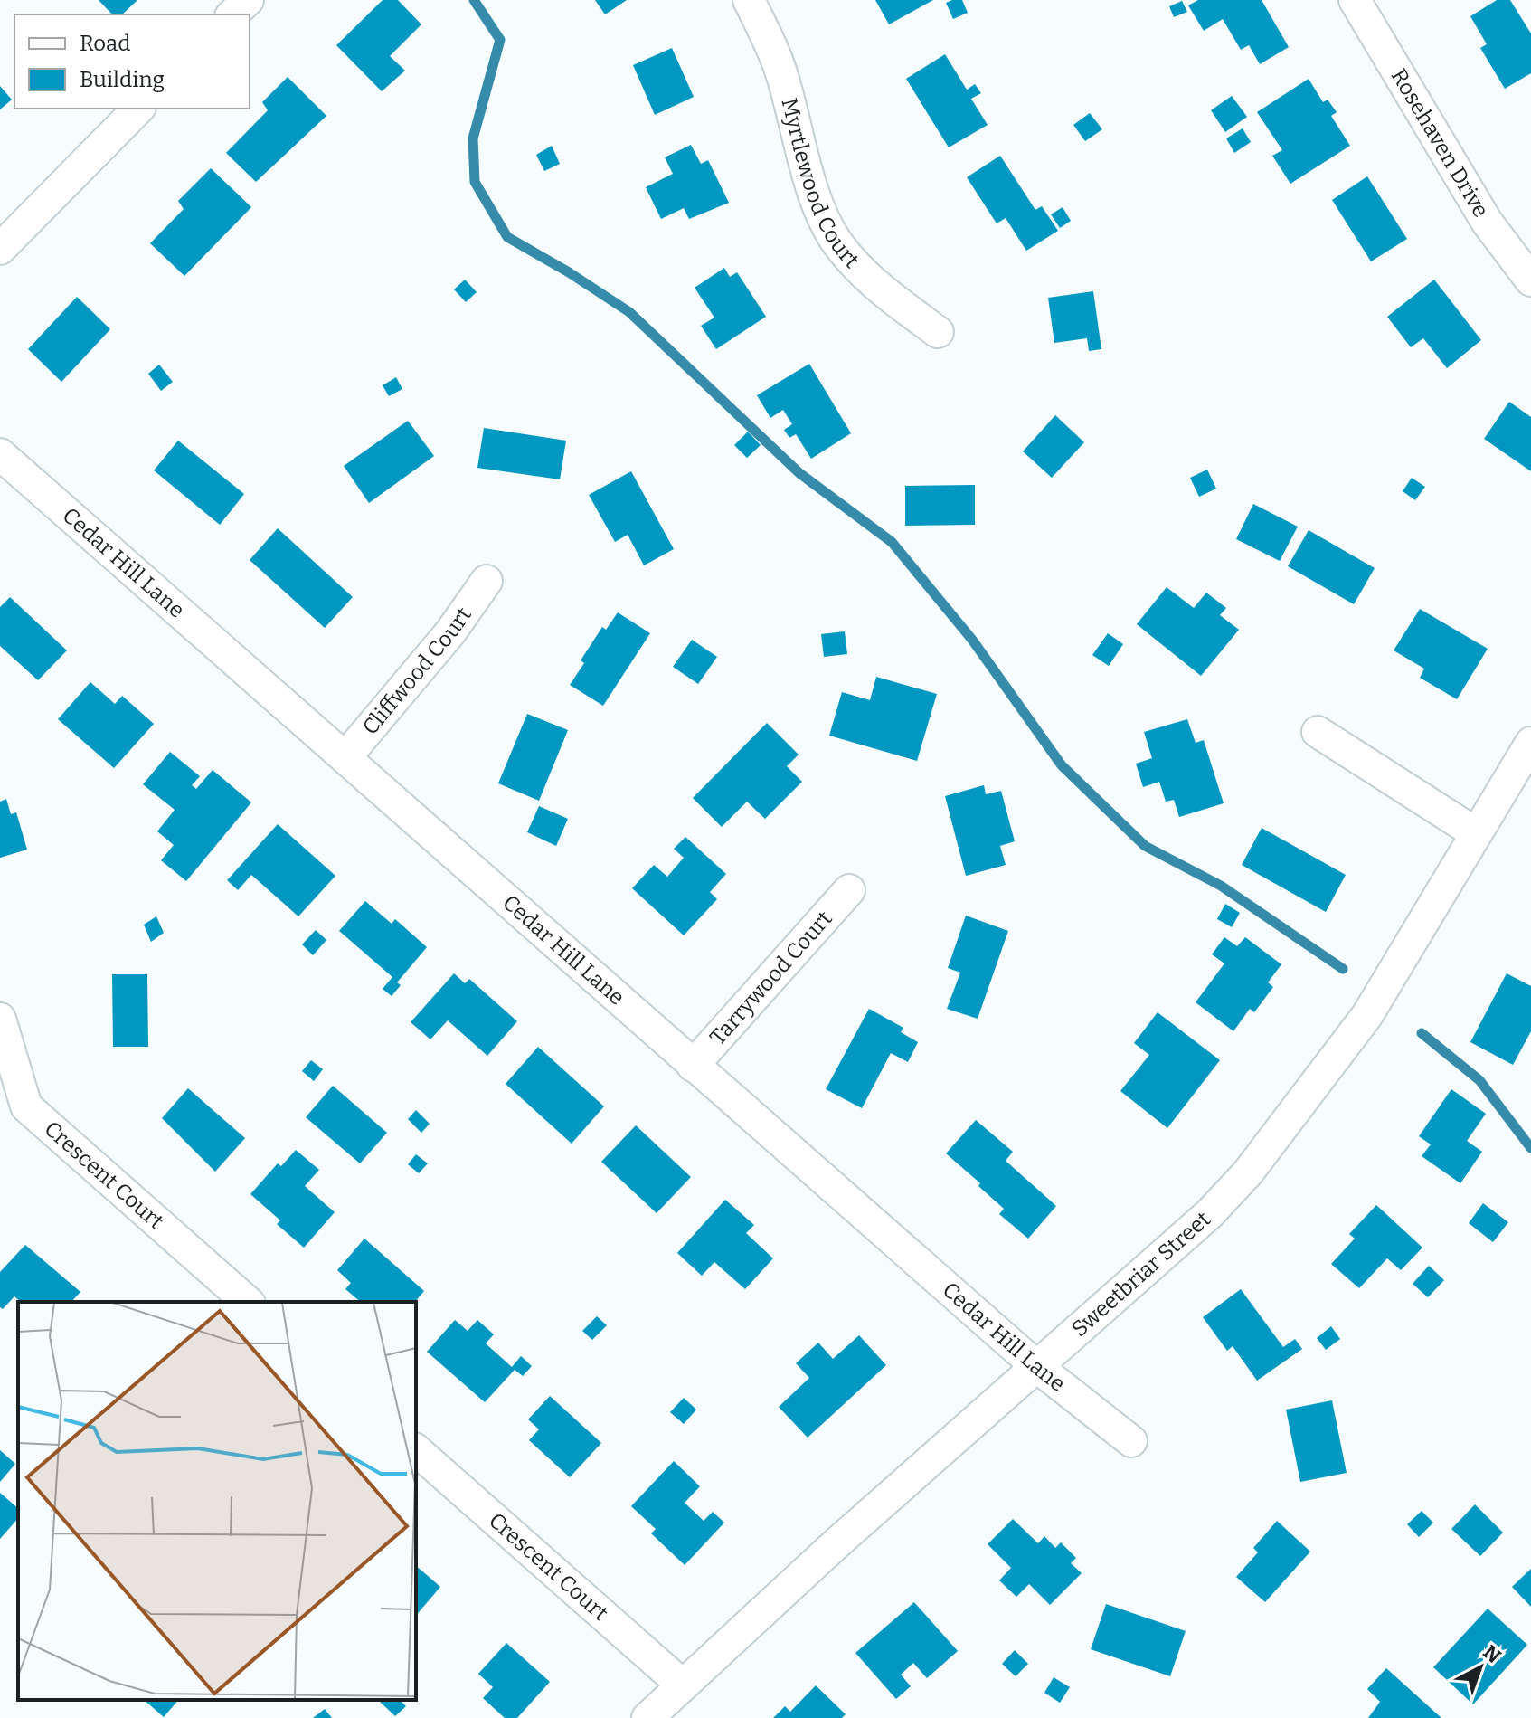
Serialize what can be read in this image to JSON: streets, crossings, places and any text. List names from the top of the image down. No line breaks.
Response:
{"streets":{"street":["Rosehaven Drive","Myrtlewood Court","Cedar Hill Lane","Cliffwood Court","Tarrywood Court","Crescent Court","Sweetbriar Street"]},"crossings":[["Cedar Hill Lane","Cliffwood Court"],["Cedar Hill Lane","Tarrywood Court"],["Cedar Hill Lane","Sweetbriar Street"],["Crescent Court","Sweetbriar Street"]],"legend":["Road","Building"],"north":"top right"}
